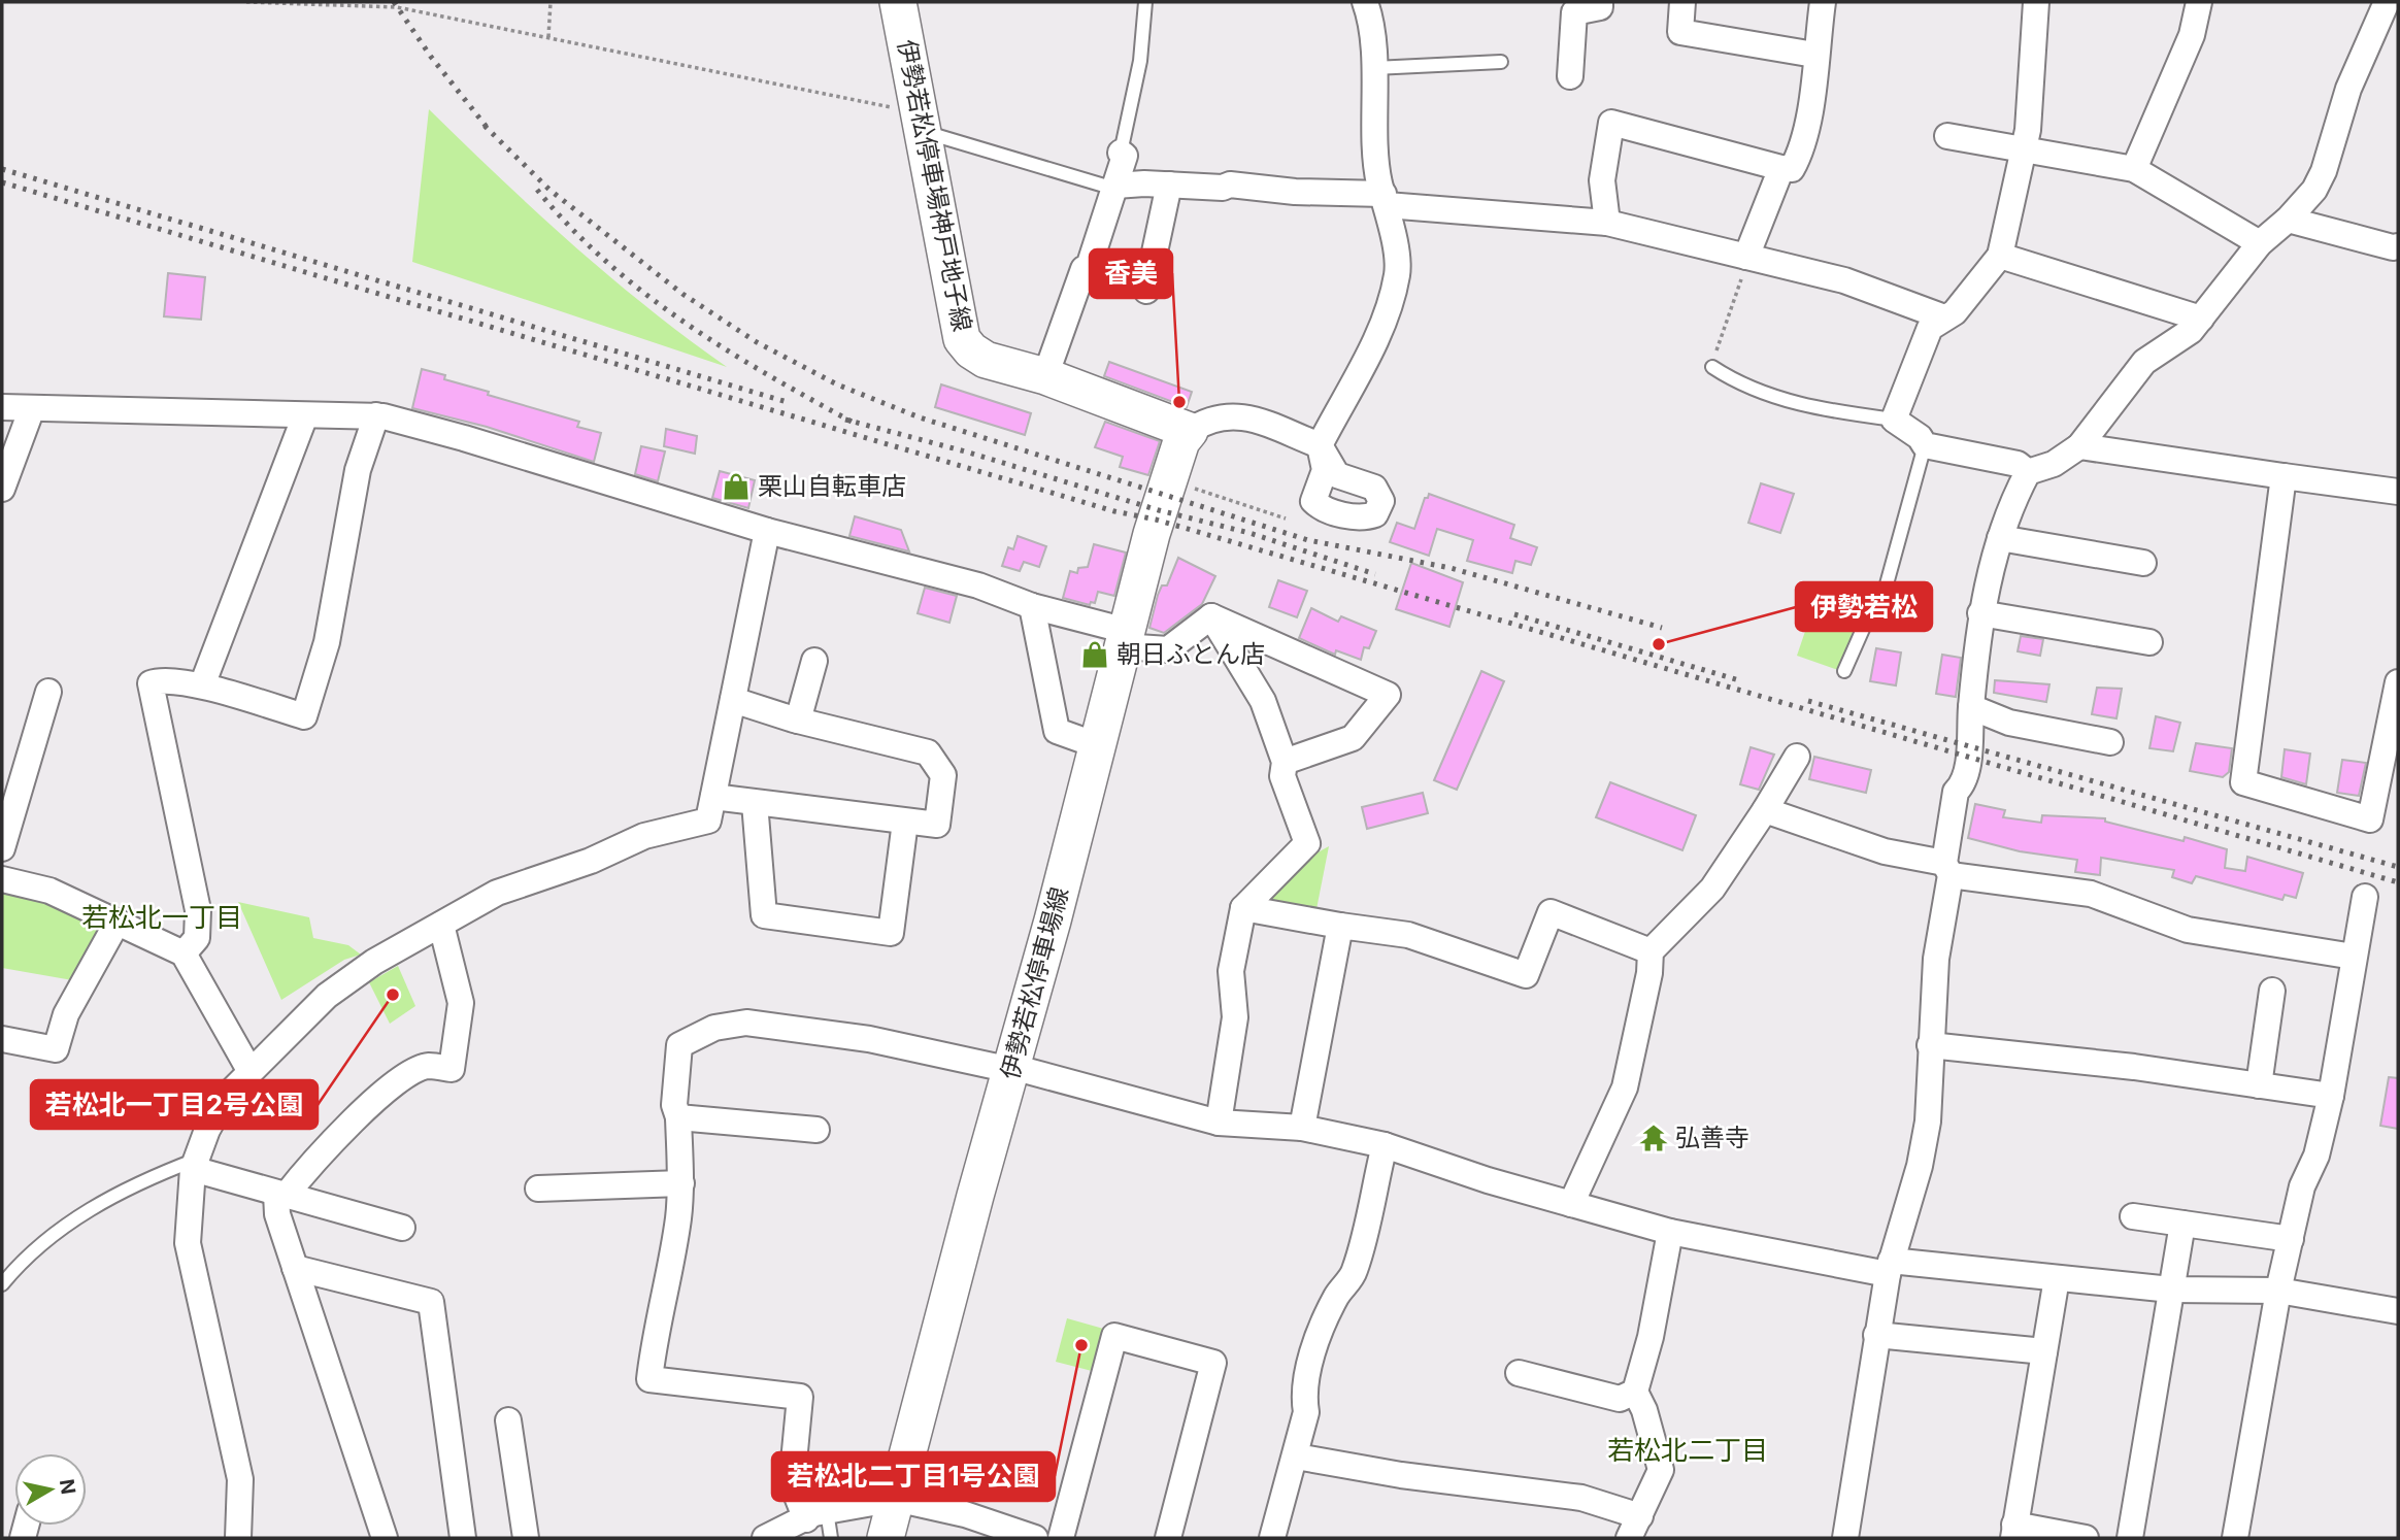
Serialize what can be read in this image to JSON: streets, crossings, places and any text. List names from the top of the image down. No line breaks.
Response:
{"streets":{"main road":["伊勢若松停車場神戸地子線","伊勢若松停車場線"]},"crossings":[["伊勢若松停車場神戸地子線","伊勢若松停車場線"]],"districts":["若松北一丁目","若松北二丁目"],"places":{"other":["香美","伊勢若松","若松北一丁目2号公園","若松北二丁目1号公園"],"shop":["栗山自転車店","朝日ふとん店"],"temple":["弘善寺"]},"north":"right"}
